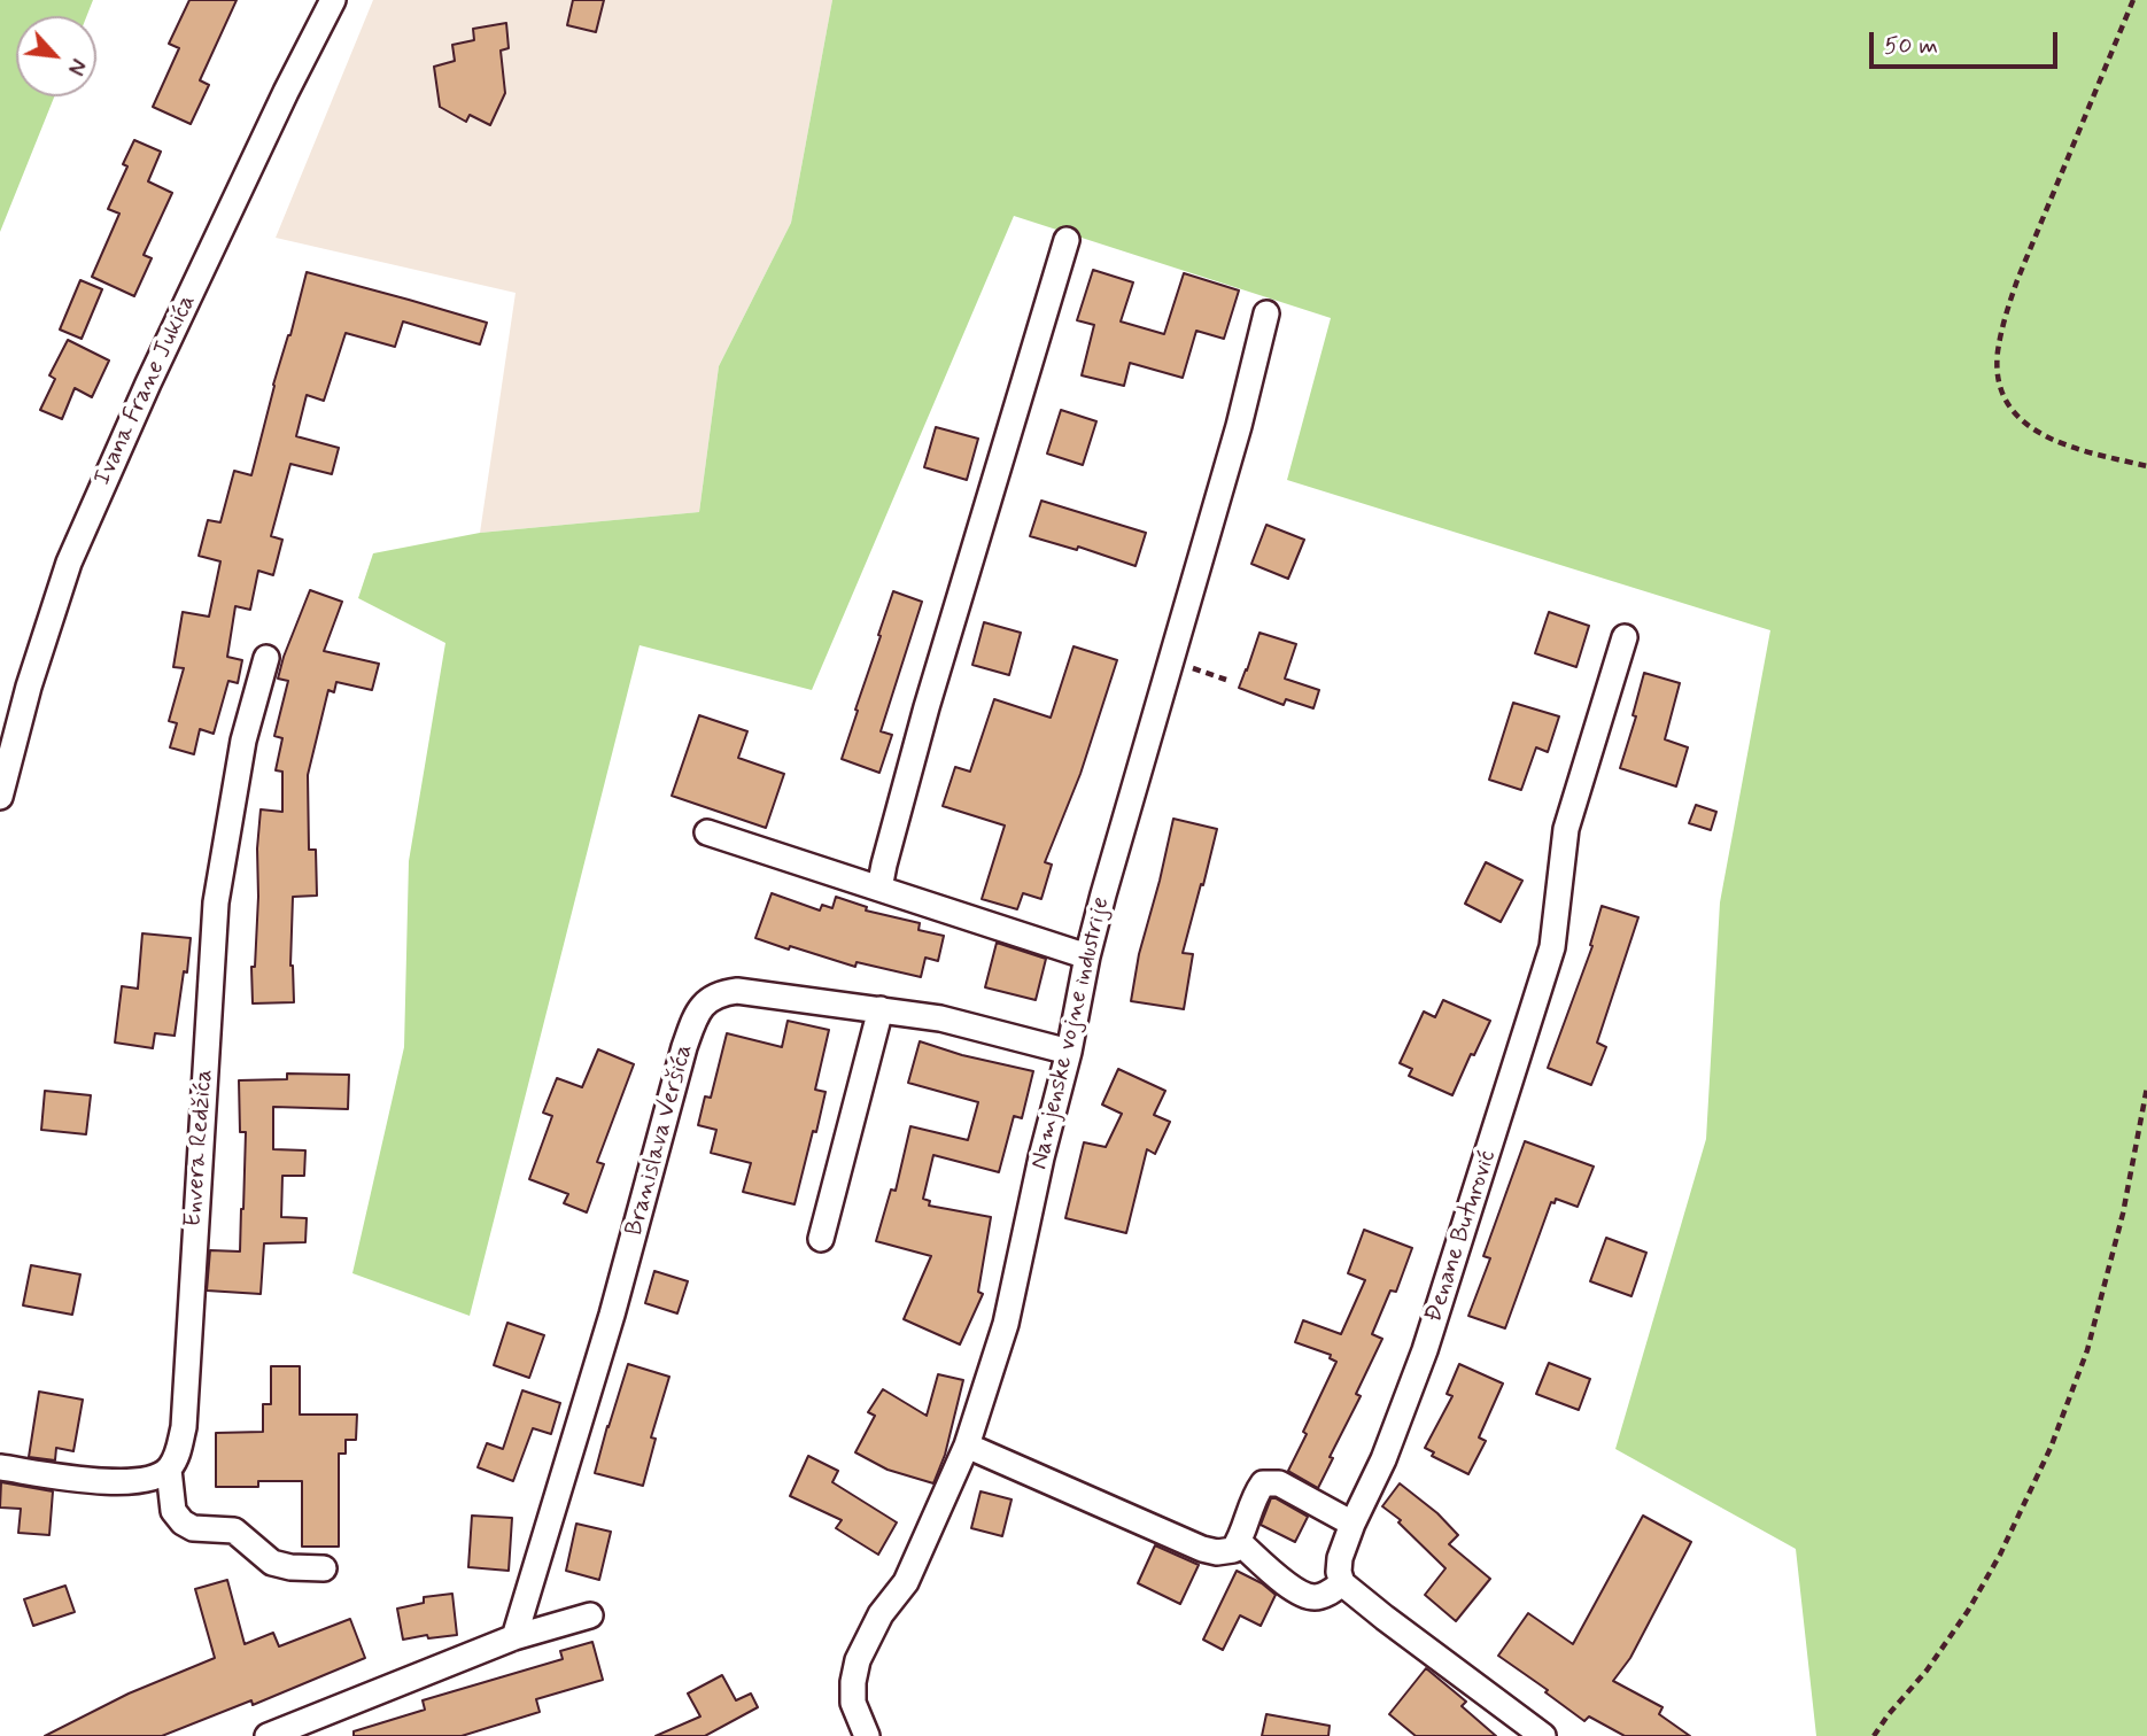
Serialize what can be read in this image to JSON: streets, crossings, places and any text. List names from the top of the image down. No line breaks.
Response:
{"streets":{"street":["Ivana Frane Jukića","Namjenske vojne industrije","Branislava Veršića","Envera Redžića","Đenane Buturović"]},"crossings":[["Namjenske vojne industrije","Branislava Veršića"]],"scale_bar":"50 m","north":"bottom right"}
